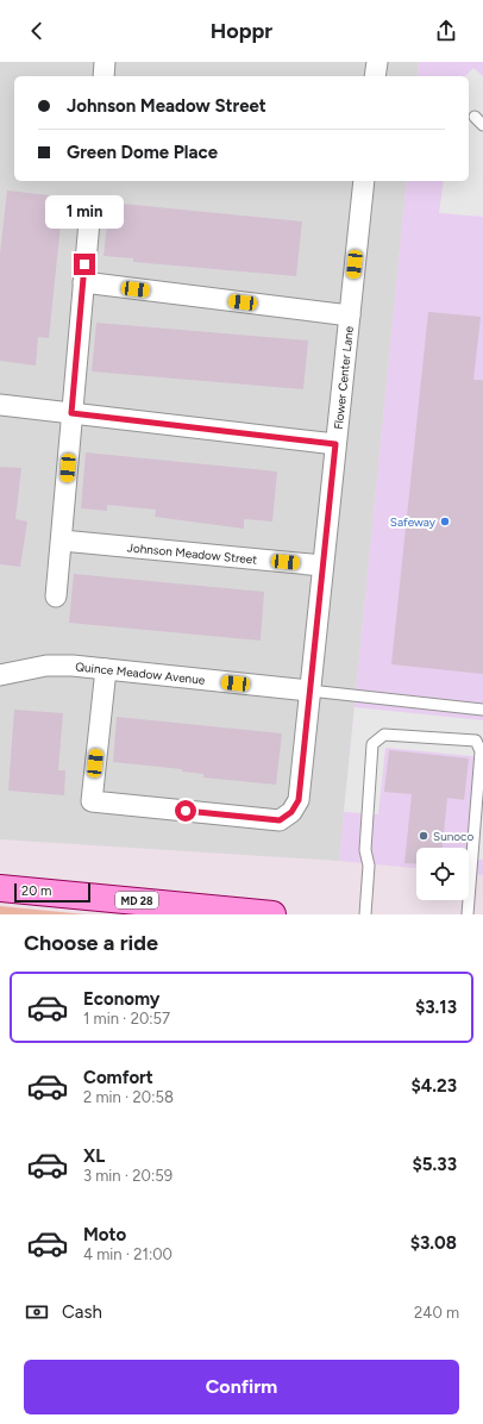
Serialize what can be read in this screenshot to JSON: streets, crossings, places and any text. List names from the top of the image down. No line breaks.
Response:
{"streets":{"main road":["MD 28"],"street":["Flower Center Lane","Johnson Meadow Street","Quince Meadow Avenue"]},"crossings":[["Flower Center Lane","Johnson Meadow Street"],["Flower Center Lane","Quince Meadow Avenue"]],"places":["Safeway","Sunoco"],"scale_bar":"20 m","page":{"header":"Hoppr","banner":["Johnson Meadow Street","Green Dome Place"],"bubble":"1 min","scale":"20 m","heading":"Choose a ride","list":[{"name":"Economy","note":"1 min · 20:57","value":"$3.13"},{"name":"Comfort","note":"2 min · 20:58","value":"$4.23"},{"name":"XL","note":"3 min · 20:59","value":"$5.33"},{"name":"Moto","note":"4 min · 21:00","value":"$3.08"}],"pay":["Cash","240 m"],"buttons":"Confirm"}}
